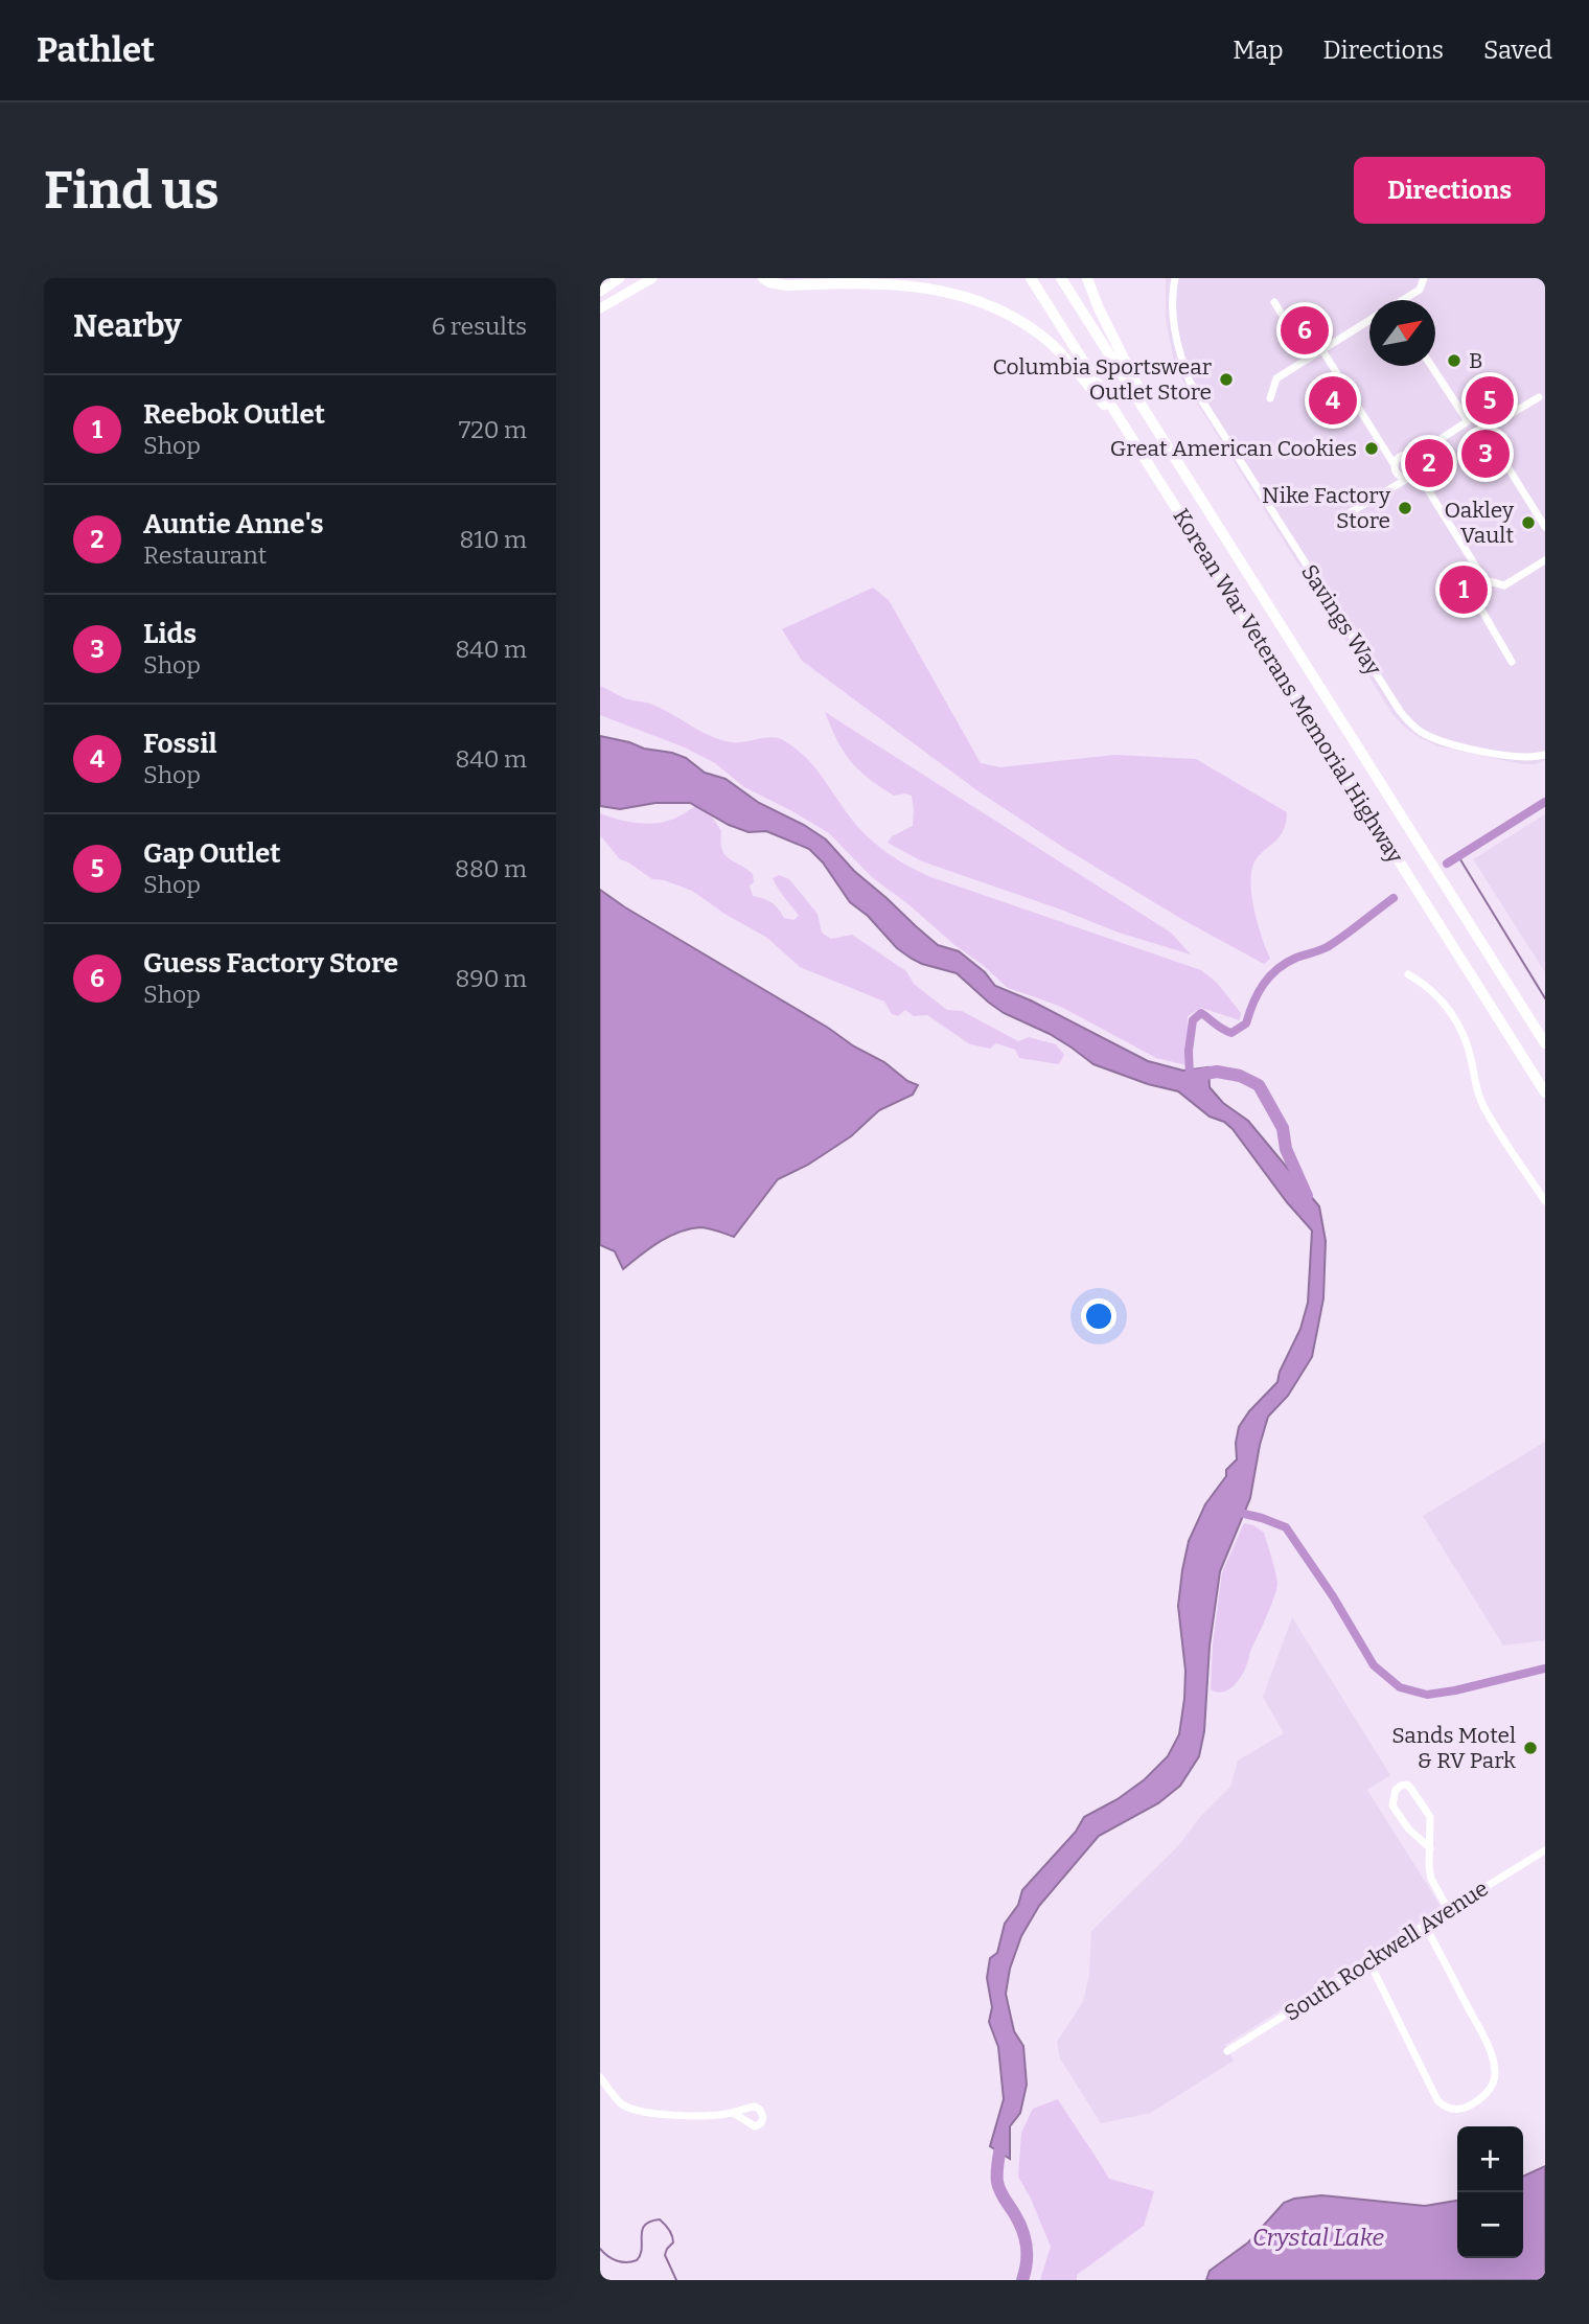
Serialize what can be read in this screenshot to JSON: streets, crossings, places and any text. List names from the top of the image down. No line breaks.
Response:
{"streets":{"highway":["Korean War Veterans Memorial Highway"],"street":["Savings Way","South Rockwell Avenue"]},"water":["Crystal Lake"],"places":["B","Columbia Sportswear Outlet Store","Great American Cookies","Nike Factory Store","Oakley Vault","Sands Motel & RV Park"],"north":"top right","page":{"header":"Pathlet","nav":["Map","Directions","Saved"],"buttons":"Directions","title":"Find us","heading":["Nearby","6 results"],"pins":["6","4","5","3","2","1"],"list":[{"mark":"1","name":"Reebok Outlet","note":"Shop","value":"720 m"},{"mark":"2","name":"Auntie Anne's","note":"Restaurant","value":"810 m"},{"mark":"3","name":"Lids","note":"Shop","value":"840 m"},{"mark":"4","name":"Fossil","note":"Shop","value":"840 m"},{"mark":"5","name":"Gap Outlet","note":"Shop","value":"880 m"},{"mark":"6","name":"Guess Factory Store","note":"Shop","value":"890 m"}],"map_buttons":["+","−"]}}
